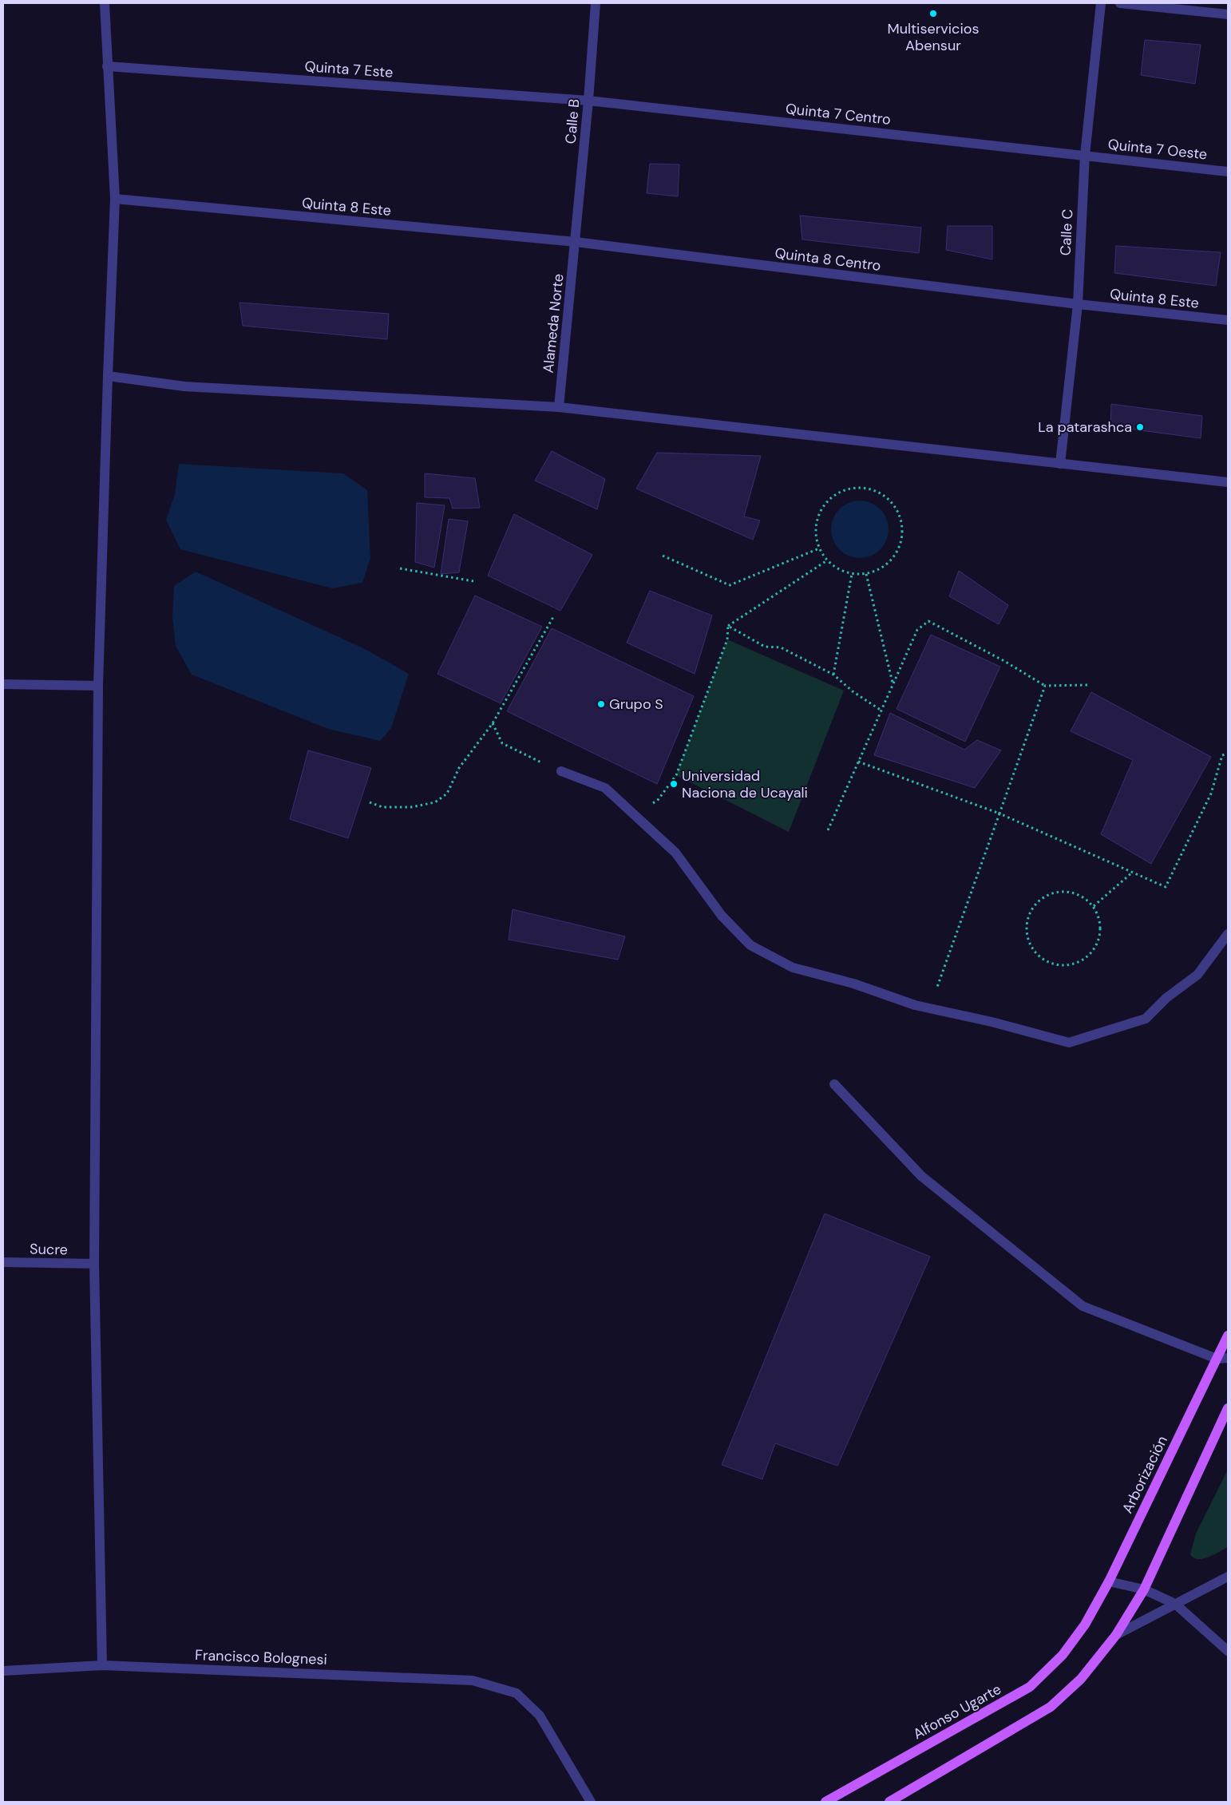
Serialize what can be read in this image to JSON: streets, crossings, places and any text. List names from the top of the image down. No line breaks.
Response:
{"streets":{"main road":["Arborización","Alfonso Ugarte"],"street":["Quinta 7 Este","Quinta 7 Centro","Calle B","Quinta 7 Oeste","Quinta 8 Este","Calle C","Quinta 8 Centro","Alameda Norte","Sucre","Francisco Bolognesi"]},"crossings":[["Quinta 7 Este","Quinta 7 Centro"],["Quinta 7 Este","Calle B"],["Quinta 7 Centro","Calle B"],["Quinta 7 Centro","Quinta 7 Oeste"],["Quinta 7 Centro","Calle C"],["Calle B","Quinta 8 Este"],["Calle B","Quinta 8 Centro"],["Calle B","Alameda Norte"],["Quinta 7 Oeste","Calle C"],["Quinta 8 Este","Calle C"],["Quinta 8 Este","Quinta 8 Centro"],["Quinta 8 Este","Alameda Norte"],["Calle C","Quinta 8 Centro"],["Quinta 8 Centro","Alameda Norte"],["Arborización","Alfonso Ugarte"]],"places":["Multiservicios Abensur","La patarashca","Grupo S","Universidad Naciona de Ucayali"]}
